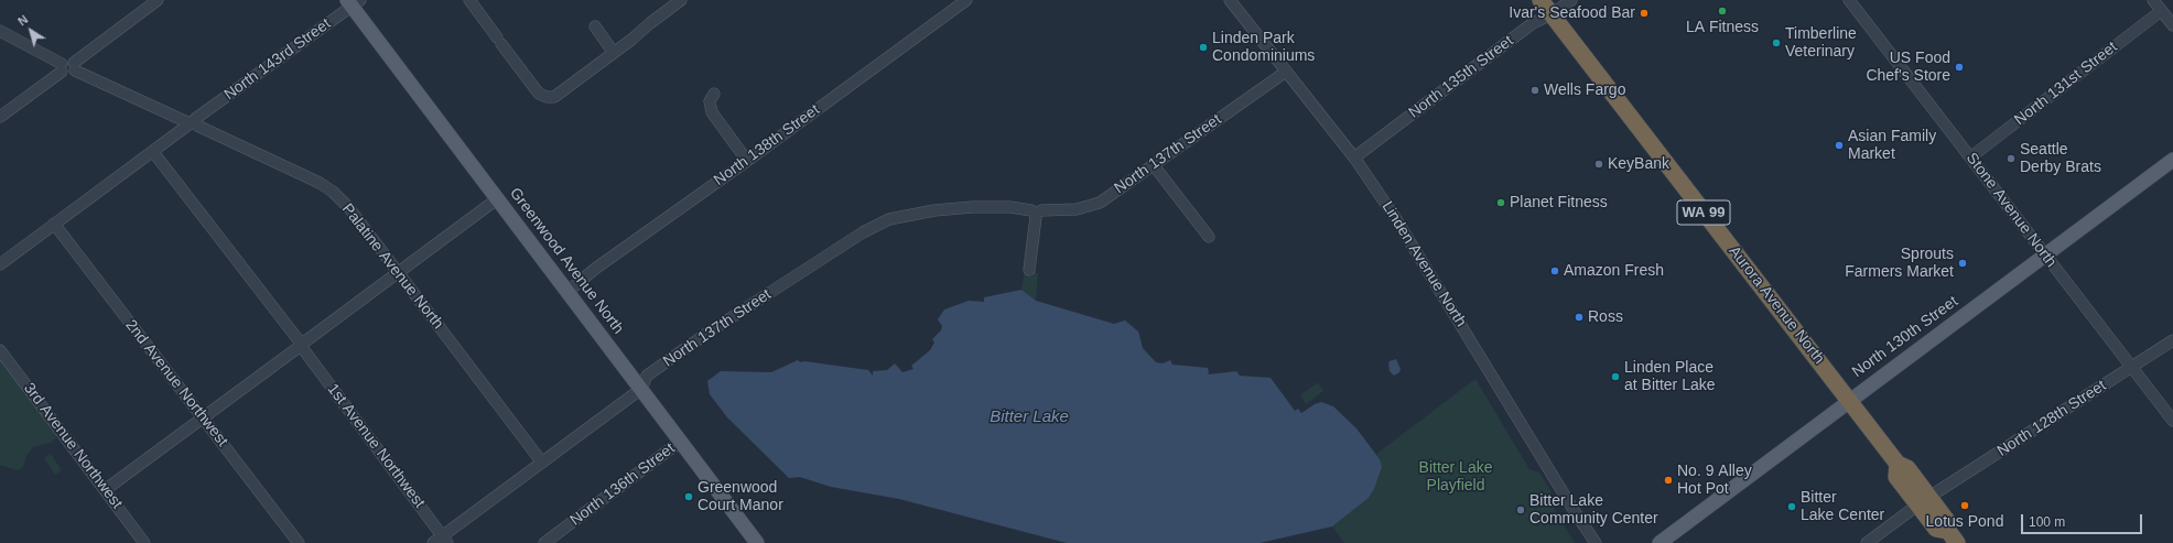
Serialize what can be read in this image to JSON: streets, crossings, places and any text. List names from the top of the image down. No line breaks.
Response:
{"streets":{"highway":["WA 99","Aurora Avenue North"],"main road":["Greenwood Avenue North","North 130th Street"],"street":["North 143rd Street","North 135th Street","North 131st Street","North 138th Street","North 137th Street","Stone Avenue North","Linden Avenue North","Palatine Avenue North","2nd Avenue Northwest","North 128th Street","3rd Avenue Northwest","1st Avenue Northwest","North 136th Street"]},"crossings":[["North 143rd Street","Greenwood Avenue North"],["North 143rd Street","Palatine Avenue North"],["North 143rd Street","2nd Avenue Northwest"],["North 143rd Street","1st Avenue Northwest"],["North 135th Street","Linden Avenue North"],["North 135th Street","Aurora Avenue North"],["North 131st Street","Stone Avenue North"],["North 138th Street","Greenwood Avenue North"],["North 137th Street","Greenwood Avenue North"],["North 137th Street","Linden Avenue North"],["North 137th Street","Palatine Avenue North"],["North 137th Street","1st Avenue Northwest"],["Stone Avenue North","North 130th Street"],["Stone Avenue North","North 128th Street"],["Greenwood Avenue North","North 136th Street"],["Aurora Avenue North","North 130th Street"],["Aurora Avenue North","North 128th Street"]],"water":["Bitter Lake"],"parks":["Bitter Lake Playfield"],"places":["LA Fitness","Ivar's Seafood Bar","Timberline Veterinary","Linden Park Condominiums","US Food Chef's Store","Wells Fargo","Asian Family Market","Seattle Derby Brats","KeyBank","Planet Fitness","Sprouts Farmers Market","Amazon Fresh","Ross","Linden Place at Bitter Lake","No. 9 Alley Hot Pot","Greenwood Court Manor","Lotus Pond","Bitter Lake Center","Bitter Lake Community Center"],"scale_bar":"100 m","north":"top left"}
